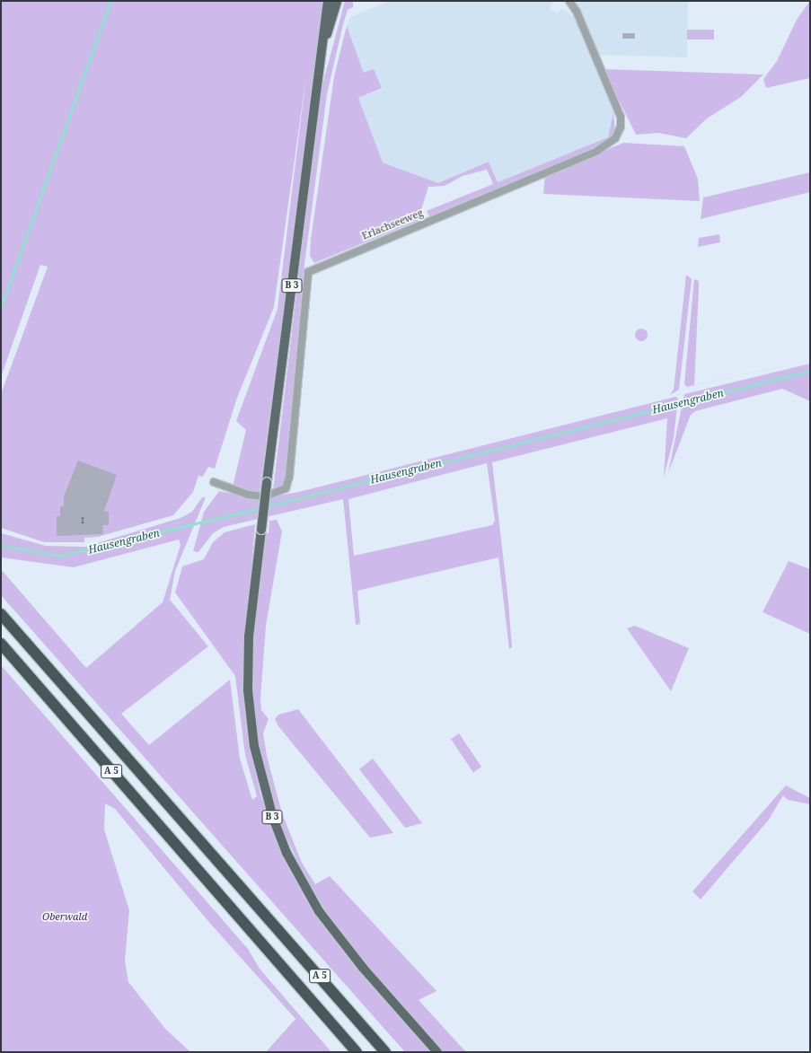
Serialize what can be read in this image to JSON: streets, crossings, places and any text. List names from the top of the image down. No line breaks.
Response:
{"streets":{"highway":["A 5"],"main road":["B 3"],"street":["Erlachseeweg"]},"water":["Hausengraben"],"parks":["Oberwald"],"house_numbers":["1"]}
